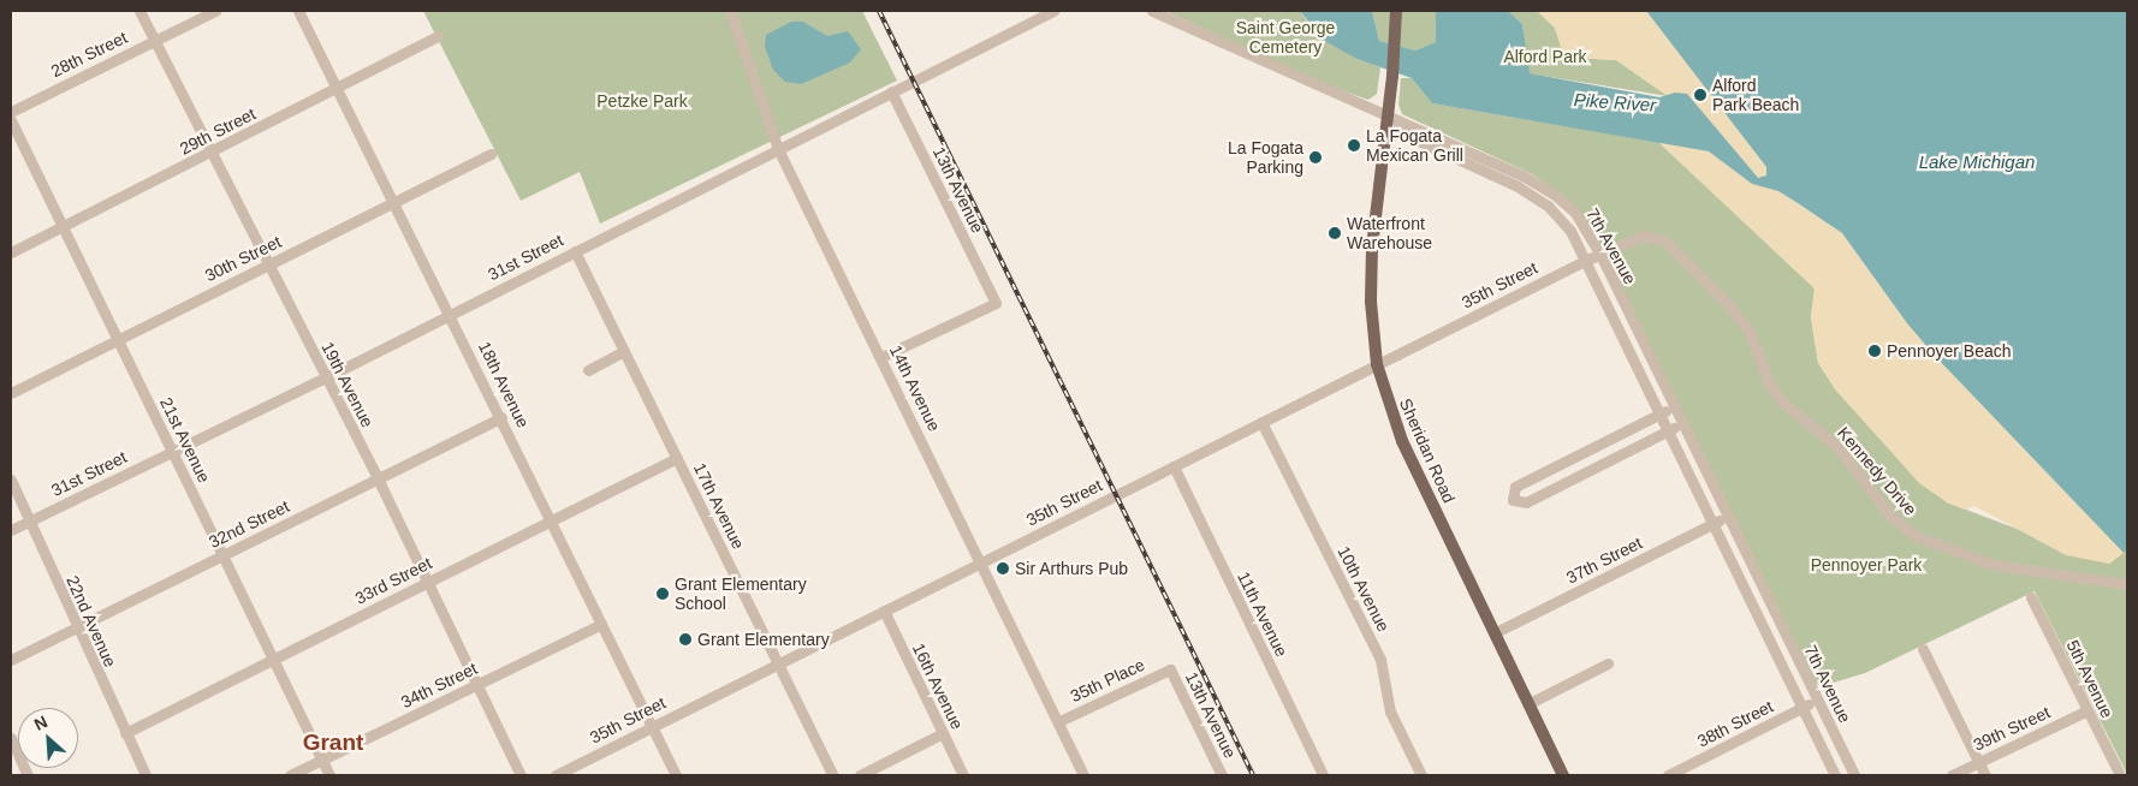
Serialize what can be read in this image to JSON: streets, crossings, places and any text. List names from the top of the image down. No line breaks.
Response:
{"streets":{"main road":["Sheridan Road"],"street":["28th Street","29th Street","13th Avenue","7th Avenue","31st Street","30th Street","35th Street","19th Avenue","18th Avenue","14th Avenue","21st Avenue","Kennedy Drive","17th Avenue","32nd Street","37th Street","33rd Street","10th Avenue","11th Avenue","22nd Avenue","5th Avenue","35th Place","34th Street","16th Avenue","38th Street","39th Street"]},"crossings":[["28th Street","19th Avenue"],["29th Street","19th Avenue"],["29th Street","18th Avenue"],["29th Street","21st Avenue"],["13th Avenue","31st Street"],["13th Avenue","14th Avenue"],["13th Avenue","35th Place"],["7th Avenue","35th Street"],["7th Avenue","Sheridan Road"],["7th Avenue","Kennedy Drive"],["7th Avenue","37th Street"],["7th Avenue","38th Street"],["31st Street","19th Avenue"],["31st Street","18th Avenue"],["31st Street","14th Avenue"],["31st Street","21st Avenue"],["31st Street","17th Avenue"],["31st Street","22nd Avenue"],["30th Street","19th Avenue"],["30th Street","18th Avenue"],["30th Street","21st Avenue"],["35th Street","18th Avenue"],["35th Street","14th Avenue"],["35th Street","Sheridan Road"],["35th Street","Kennedy Drive"],["35th Street","17th Avenue"],["35th Street","10th Avenue"],["35th Street","11th Avenue"],["35th Street","16th Avenue"],["19th Avenue","32nd Street"],["19th Avenue","33rd Street"],["19th Avenue","34th Street"],["18th Avenue","32nd Street"],["18th Avenue","33rd Street"],["18th Avenue","34th Street"],["14th Avenue","35th Place"],["21st Avenue","32nd Street"],["21st Avenue","33rd Street"],["21st Avenue","34th Street"],["Sheridan Road","37th Street"],["17th Avenue","33rd Street"],["32nd Street","22nd Avenue"],["33rd Street","22nd Avenue"],["5th Avenue","39th Street"]],"districts":["Grant"],"water":["Pike River","Lake Michigan"],"parks":["Saint George Cemetery","Alford Park","Petzke Park","Pennoyer Park"],"places":["Alford Park Beach","La Fogata Mexican Grill","La Fogata Parking","Waterfront Warehouse","Pennoyer Beach","Sir Arthurs Pub","Grant Elementary School","Grant Elementary"],"north":"top left"}
